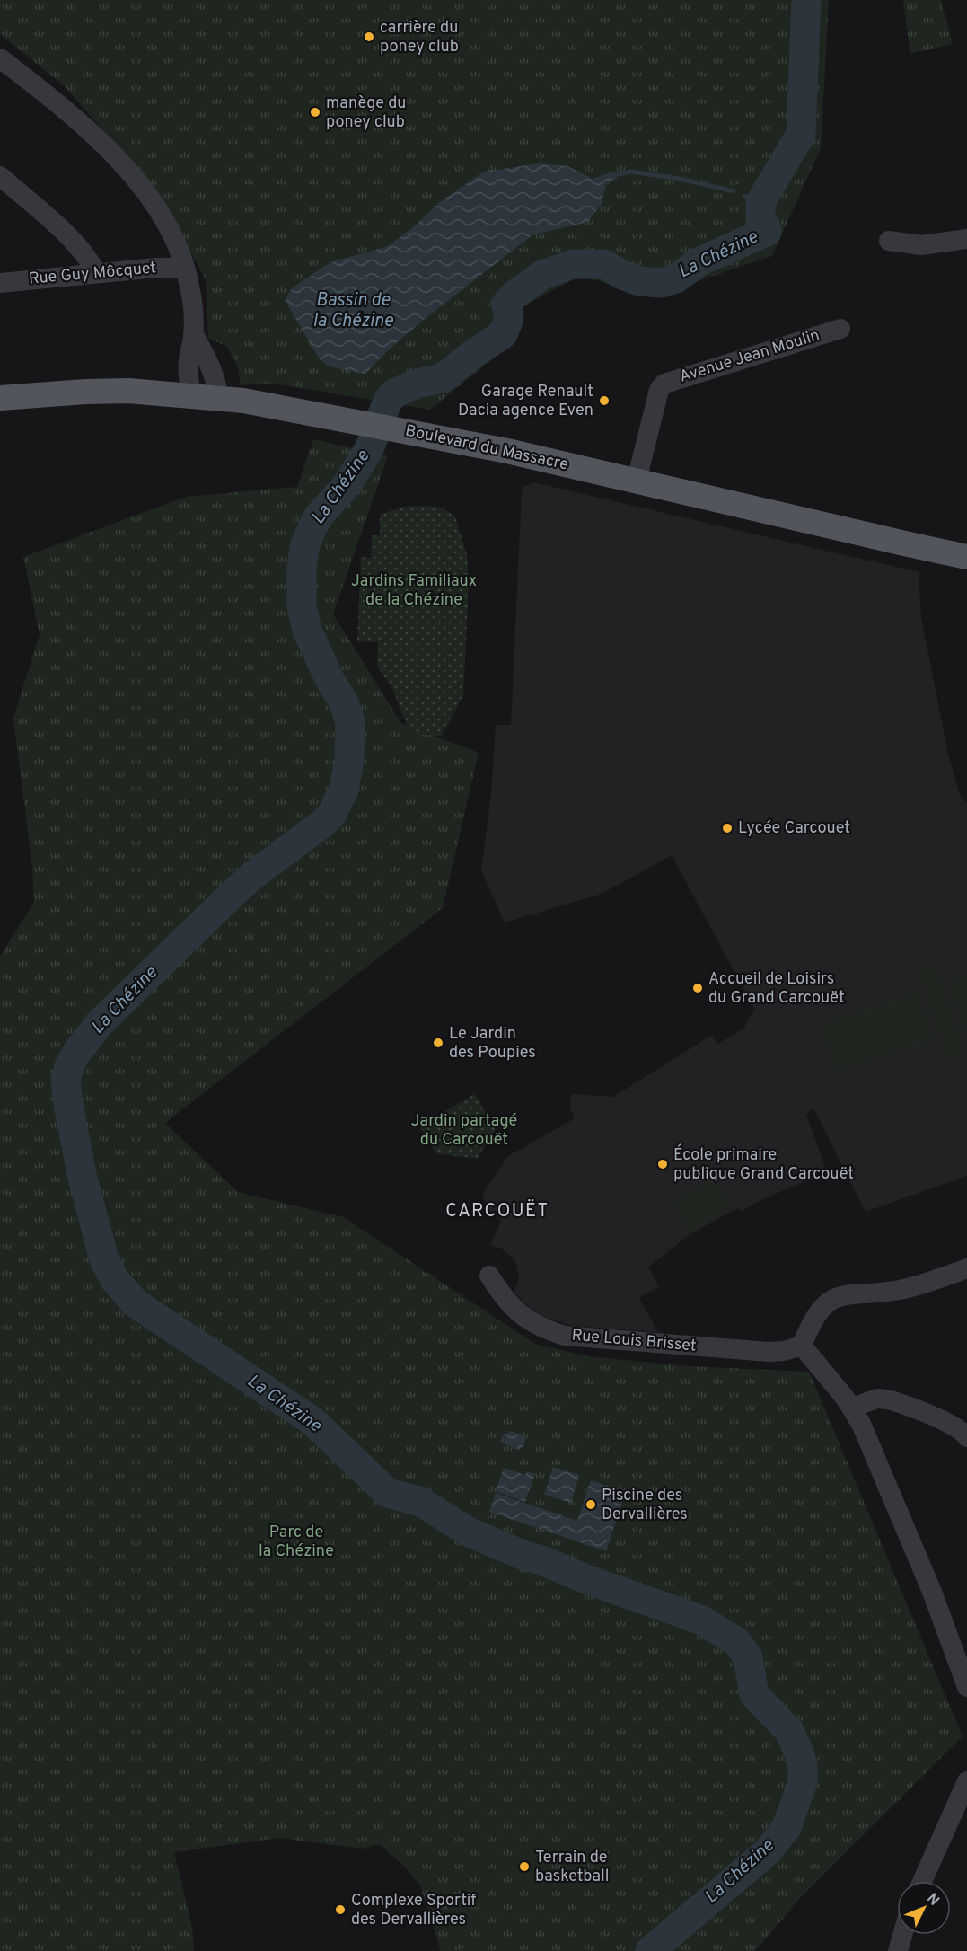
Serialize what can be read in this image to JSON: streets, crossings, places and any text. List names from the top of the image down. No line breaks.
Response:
{"streets":{"main road":["Boulevard du Massacre"],"street":["Rue Guy Môcquet","Avenue Jean Moulin","Rue Louis Brisset"]},"crossings":[["Avenue Jean Moulin","Boulevard du Massacre"]],"districts":["CARCOUËT"],"water":["La Chézine","Bassin de la Chézine"],"parks":["Jardins Familiaux de la Chézine","Jardin partagé du Carcouët","Parc de la Chézine"],"places":["carrière du poney club","manège du poney club","Garage Renault Dacia agence Even","Lycée Carcouet","Accueil de Loisirs du Grand Carcouët","Le Jardin des Poupies","École primaire publique Grand Carcouët","Piscine des Dervallières","Terrain de basketball","Complexe Sportif des Dervallières"],"north":"top right"}
